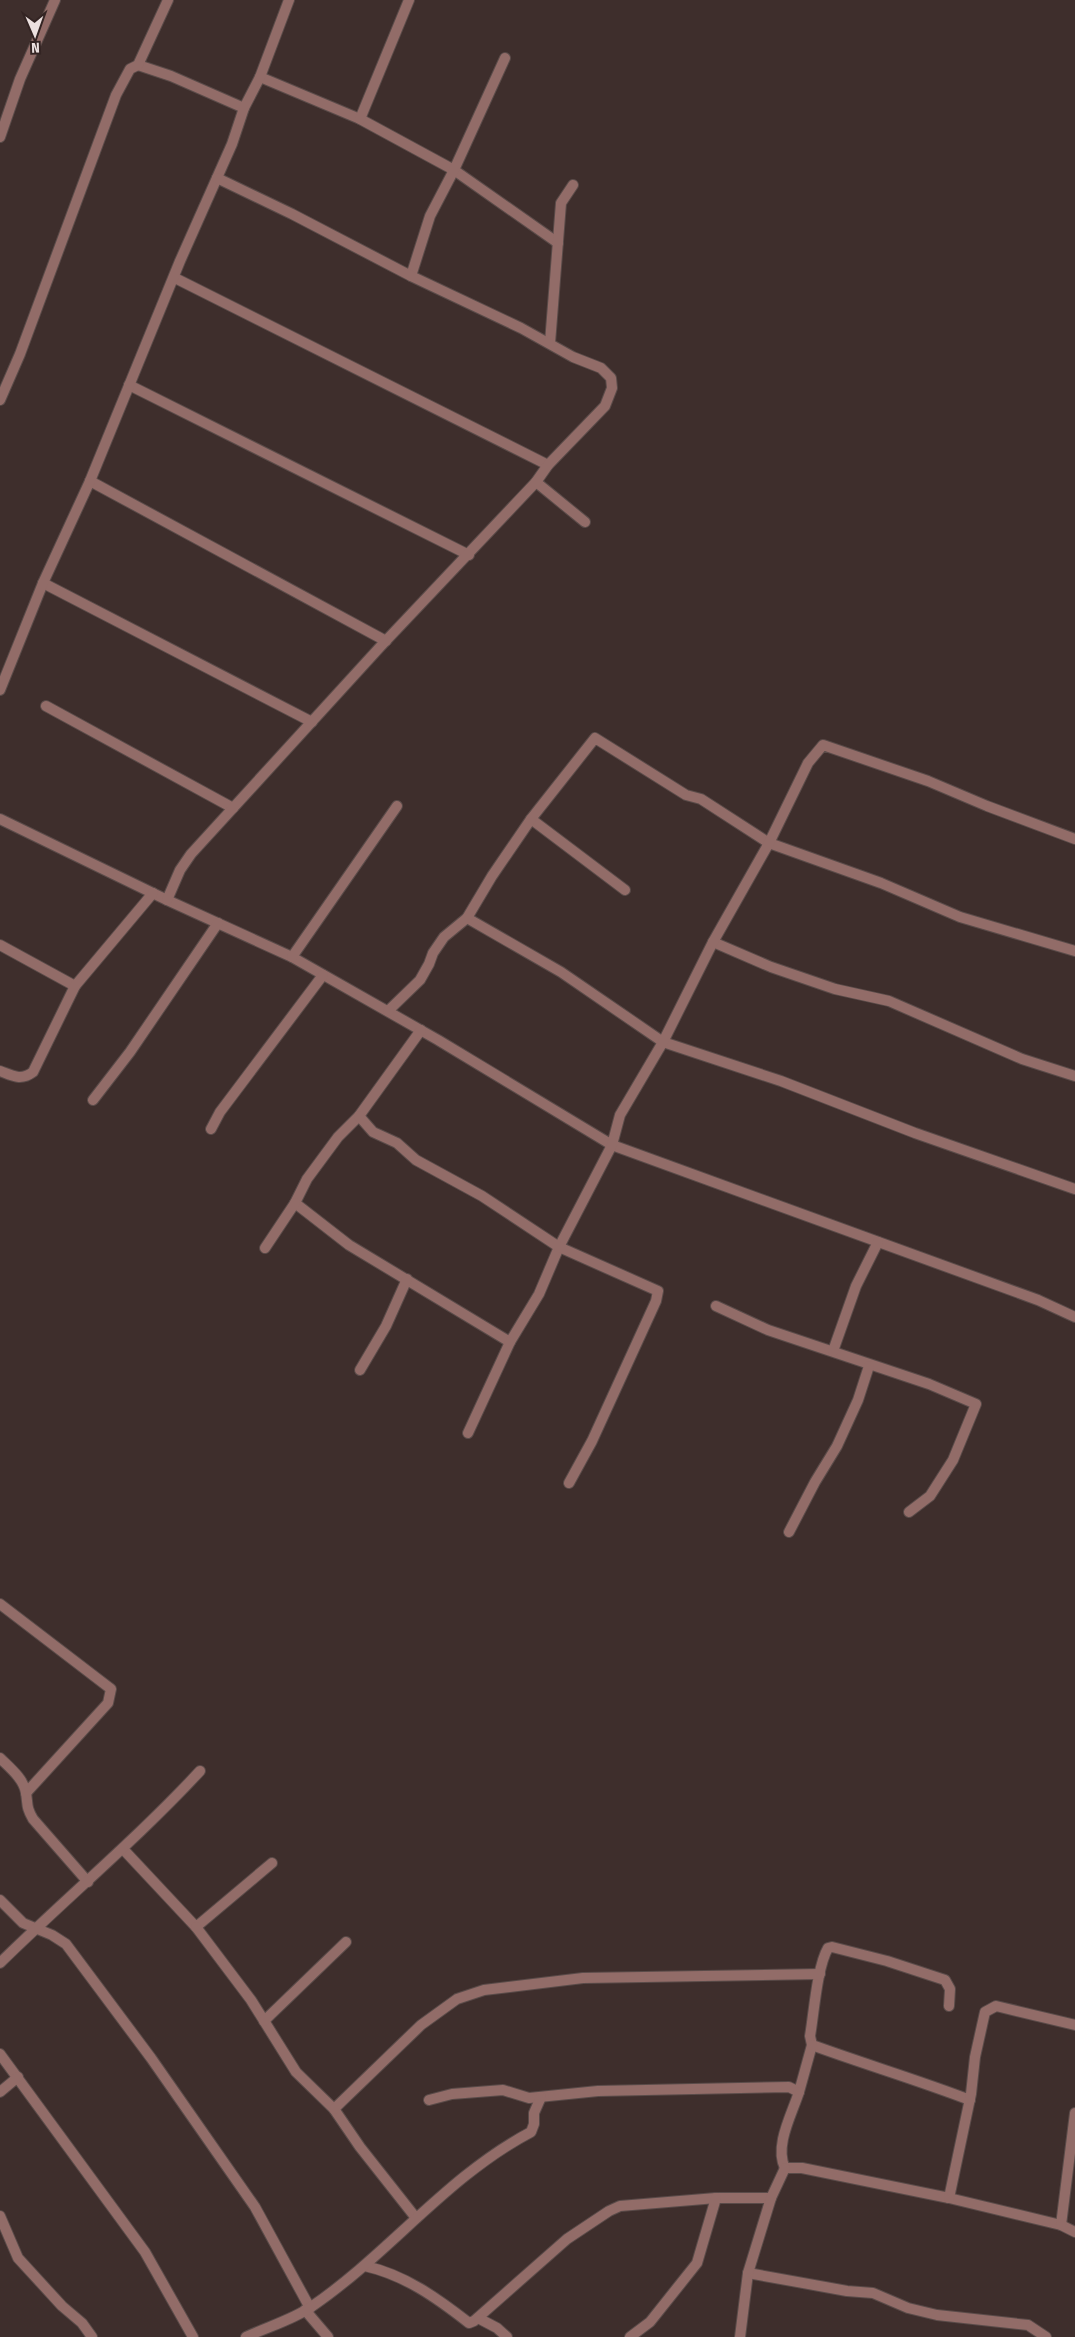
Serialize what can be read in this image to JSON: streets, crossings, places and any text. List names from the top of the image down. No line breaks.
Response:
{"north":"bottom"}
